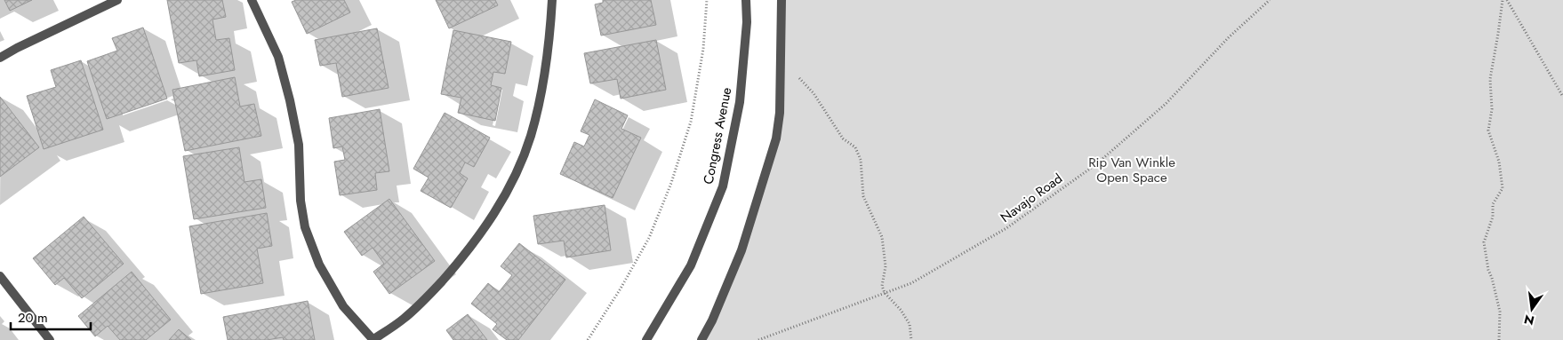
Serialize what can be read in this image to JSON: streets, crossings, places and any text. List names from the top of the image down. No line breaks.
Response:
{"streets":{"street":["Congress Avenue"],"path":["Navajo Road"]},"parks":["Rip Van Winkle Open Space"],"scale_bar":"20 m","north":"bottom"}
